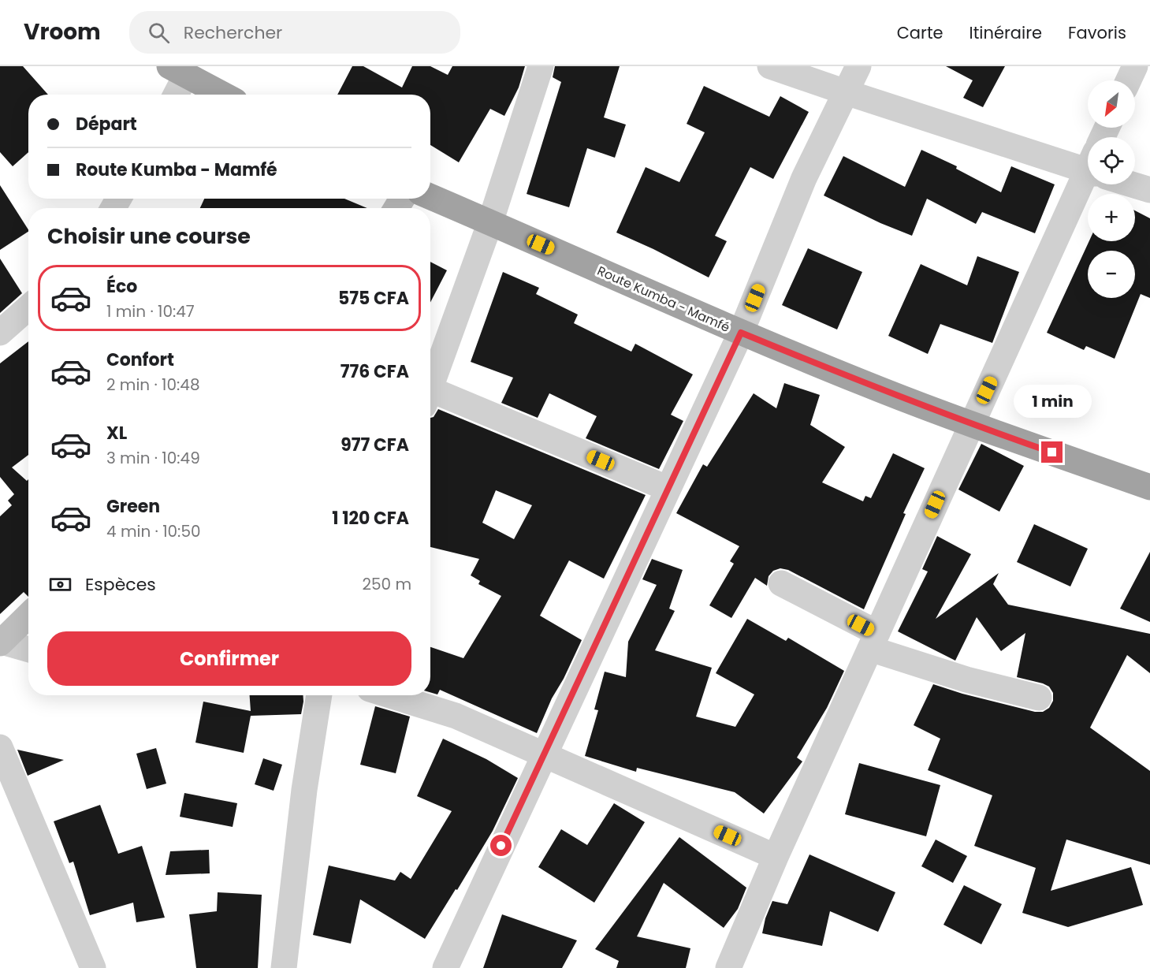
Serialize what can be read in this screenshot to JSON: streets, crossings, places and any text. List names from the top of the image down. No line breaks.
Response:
{"streets":{"highway":["Route Kumba - Mamfé"]},"north":"bottom left","page":{"header":"Vroom","search":"Rechercher","nav":["Carte","Itinéraire","Favoris"],"map_buttons":["+","−"],"banner":["Départ","Route Kumba - Mamfé"],"heading":"Choisir une course","list":[{"name":"Éco","note":"1 min · 10:47","value":"575 CFA"},{"name":"Confort","note":"2 min · 10:48","value":"776 CFA"},{"name":"XL","note":"3 min · 10:49","value":"977 CFA"},{"name":"Green","note":"4 min · 10:50","value":"1 120 CFA"}],"bubble":"1 min","pay":["Espèces","250 m"],"buttons":"Confirmer"}}
